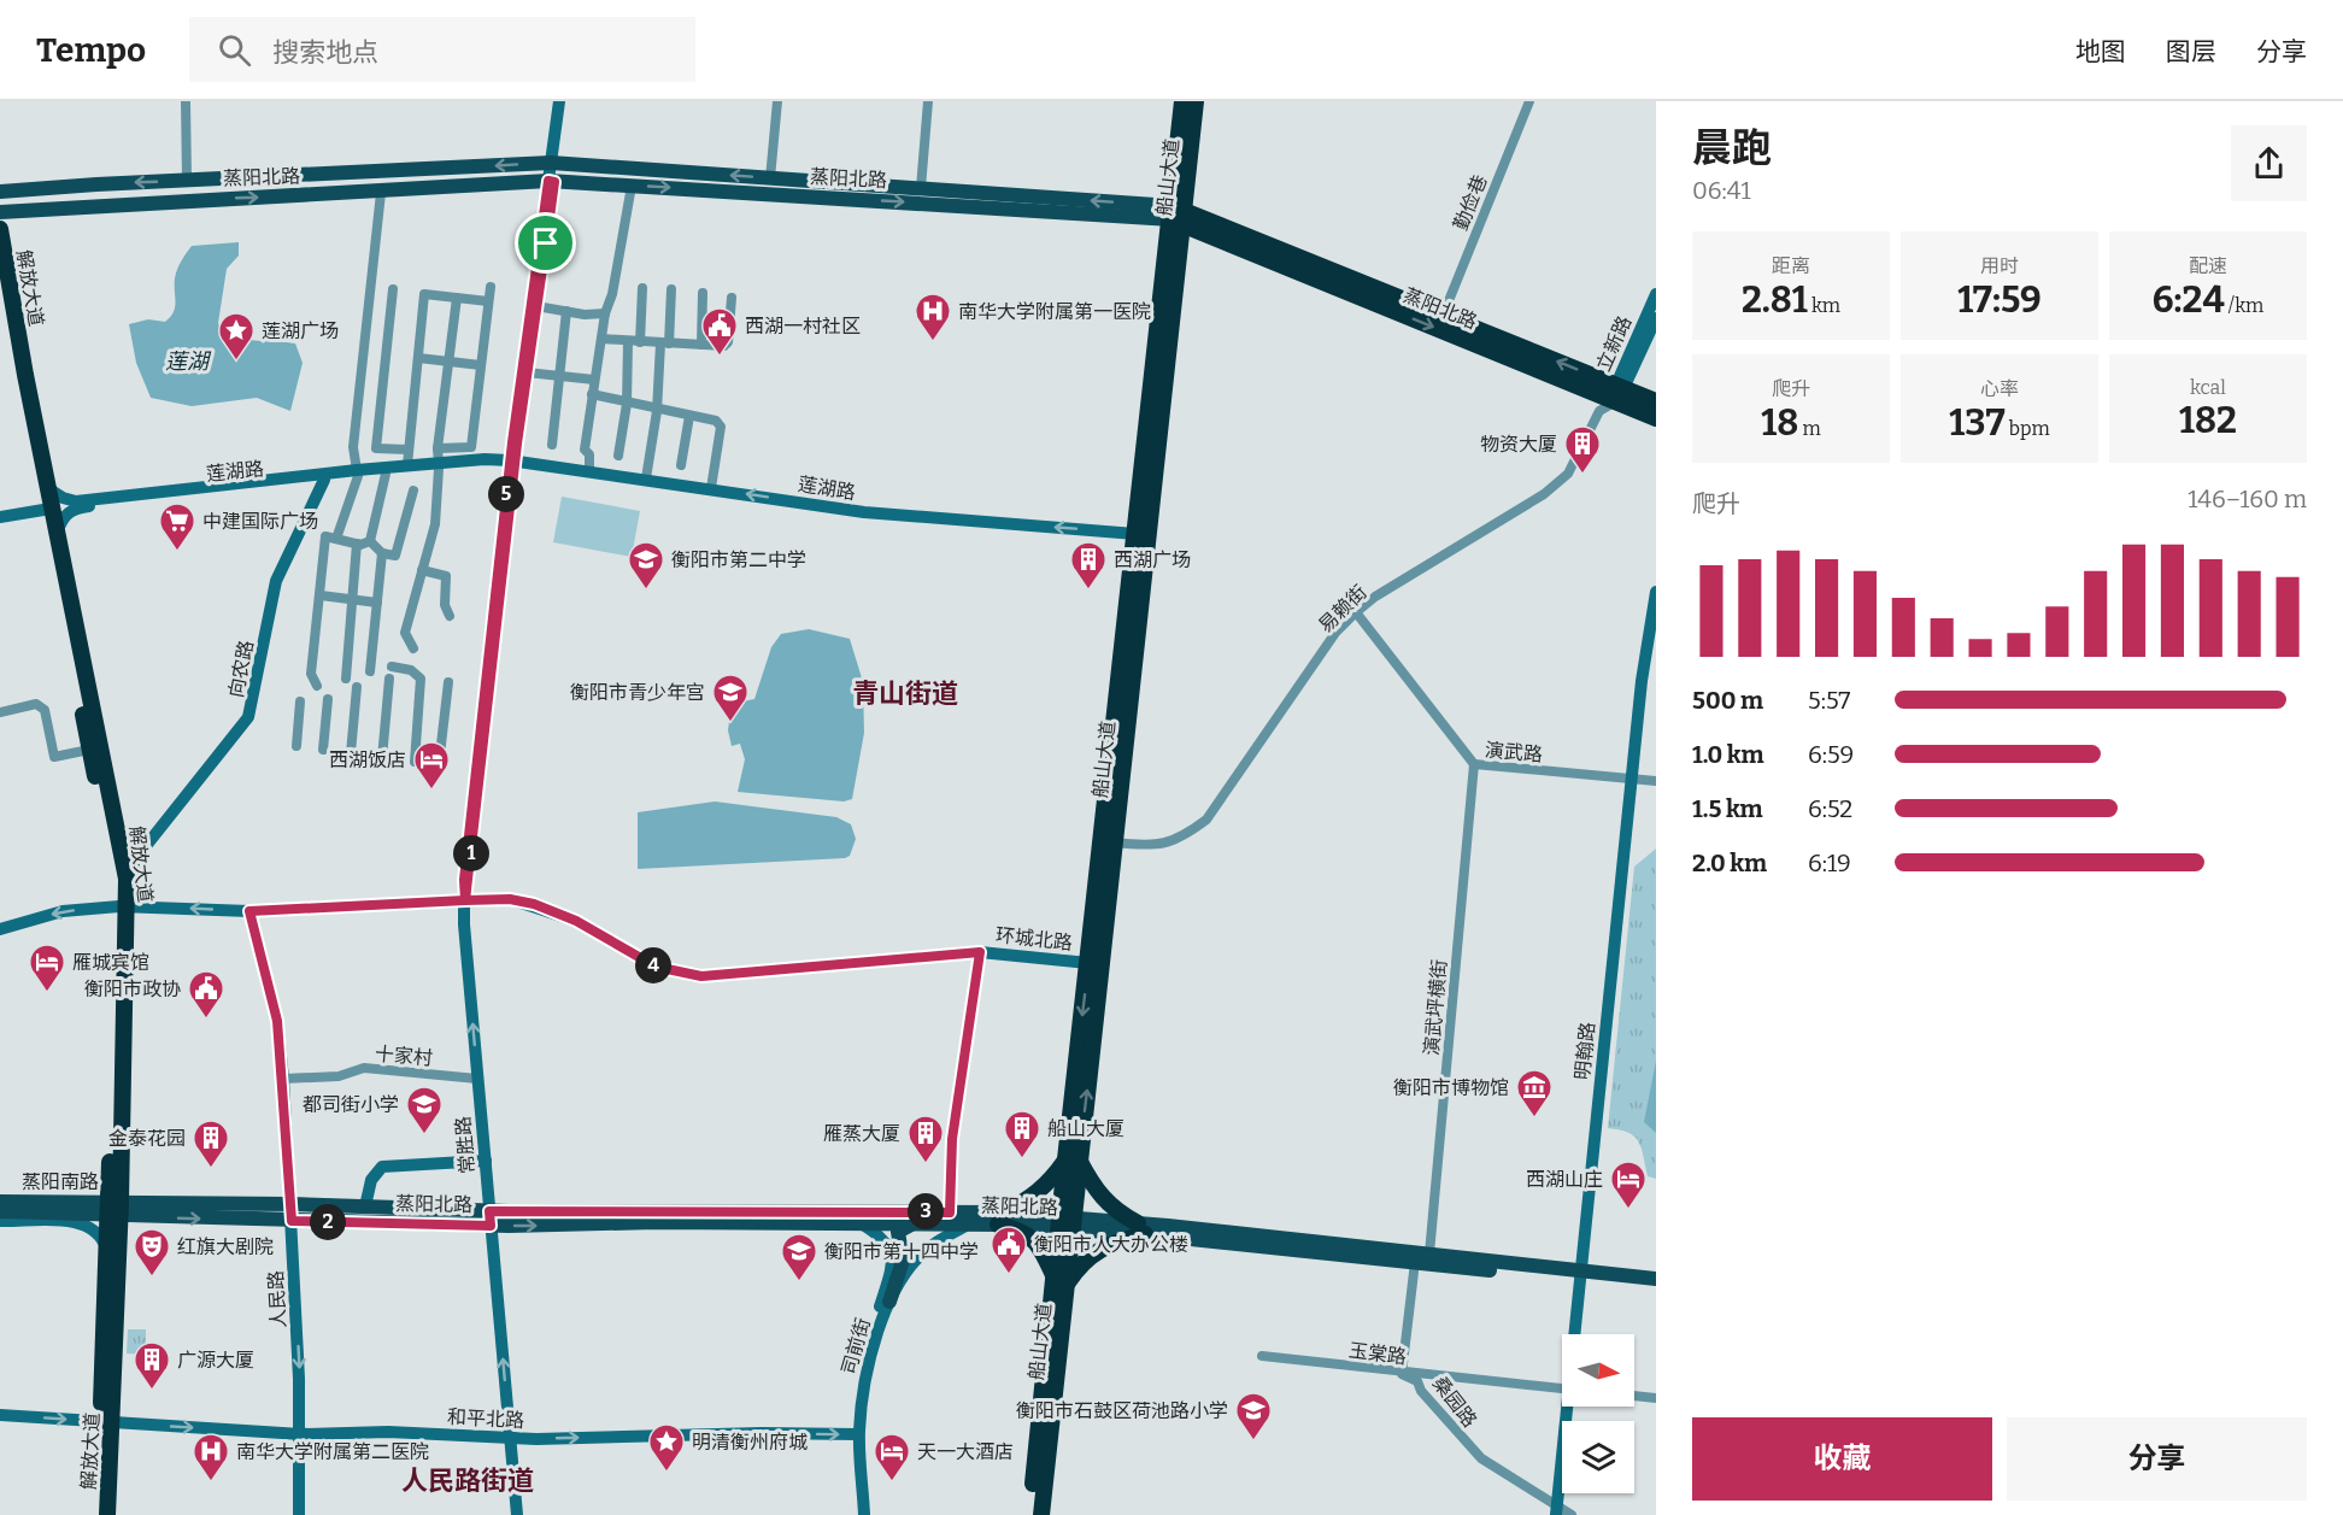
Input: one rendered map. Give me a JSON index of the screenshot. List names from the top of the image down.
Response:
{
  "streets": {
    "highway": ["蒸阳北路", "船山大道", "解放大道"],
    "main road": ["蒸阳南路"],
    "street": [
      "勤俭巷",
      "立新路",
      "莲湖路",
      "易赖街",
      "向农路",
      "演武路",
      "环城北路",
      "演武坪横街",
      "明翰路",
      "十家村",
      "常胜路",
      "人民路",
      "司前街",
      "玉棠路",
      "桑园路",
      "和平北路"
    ]
  },
  "crossings": [
    ["蒸阳北路", "船山大道"],
    ["蒸阳北路", "勤俭巷"],
    ["蒸阳北路", "解放大道"],
    ["蒸阳北路", "立新路"],
    ["蒸阳北路", "易赖街"],
    ["蒸阳北路", "演武坪横街"],
    ["蒸阳北路", "明翰路"],
    ["蒸阳北路", "常胜路"],
    ["蒸阳北路", "蒸阳南路"],
    ["蒸阳北路", "人民路"],
    ["蒸阳北路", "司前街"],
    ["蒸阳北路", "桑园路"],
    ["船山大道", "莲湖路"],
    ["船山大道", "易赖街"],
    ["船山大道", "环城北路"],
    ["解放大道", "莲湖路"],
    ["解放大道", "向农路"],
    ["解放大道", "环城北路"],
    ["解放大道", "蒸阳南路"],
    ["解放大道", "和平北路"],
    ["立新路", "易赖街"],
    ["莲湖路", "向农路"],
    ["莲湖路", "常胜路"],
    ["易赖街", "演武路"],
    ["演武路", "演武坪横街"],
    ["演武路", "明翰路"],
    ["环城北路", "常胜路"],
    ["环城北路", "人民路"],
    ["明翰路", "桑园路"],
    ["十家村", "常胜路"],
    ["十家村", "人民路"],
    ["常胜路", "和平北路"],
    ["人民路", "和平北路"],
    ["司前街", "和平北路"],
    ["玉棠路", "桑园路"]
  ],
  "one_way": ["人民路", "和平北路"],
  "districts": ["青山街道", "人民路街道"],
  "water": ["莲湖"],
  "places": {
    "hospital": ["南华大学附属第一医院", "南华大学附属第二医院"],
    "public building": ["西湖一村社区", "衡阳市政协", "衡阳市人大办公楼"],
    "place": ["莲湖广场", "明清衡州府城"],
    "building": [
      "物资大厦",
      "西湖广场",
      "船山大厦",
      "雁蒸大厦",
      "金泰花园",
      "广源大厦"
    ],
    "supermarket": ["中建国际广场"],
    "school or university": [
      "衡阳市第二中学",
      "衡阳市青少年宫",
      "都司街小学",
      "衡阳市第十四中学",
      "衡阳市石鼓区荷池路小学"
    ],
    "hotel": [
      "西湖饭店",
      "雁城宾馆",
      "西湖山庄",
      "天一大酒店"
    ],
    "museum": ["衡阳市博物馆"],
    "theatre": ["红旗大剧院"]
  },
  "north": "right",
  "page": {
    "header": "Tempo",
    "search": "搜索地点",
    "nav": ["地图", "图层", "分享"],
    "heading": ["晨跑", "06:41"],
    "stats": [
      ["距离", "2.81 km"],
      ["用时", "17:59"],
      ["配速", "6:24 /km"],
      ["爬升", "18 m"],
      ["心率", "137 bpm"],
      ["kcal", "182"]
    ],
    "chart": ["爬升", "146–160 m"],
    "pins": [
      "5",
      "1",
      "4",
      "3",
      "2"
    ],
    "list": [
      {
        "name": "500 m",
        "note": "5:57"
      },
      {
        "name": "1.0 km",
        "note": "6:59"
      },
      {
        "name": "1.5 km",
        "note": "6:52"
      },
      {
        "name": "2.0 km",
        "note": "6:19"
      }
    ],
    "buttons": ["收藏", "分享"]
  }
}
